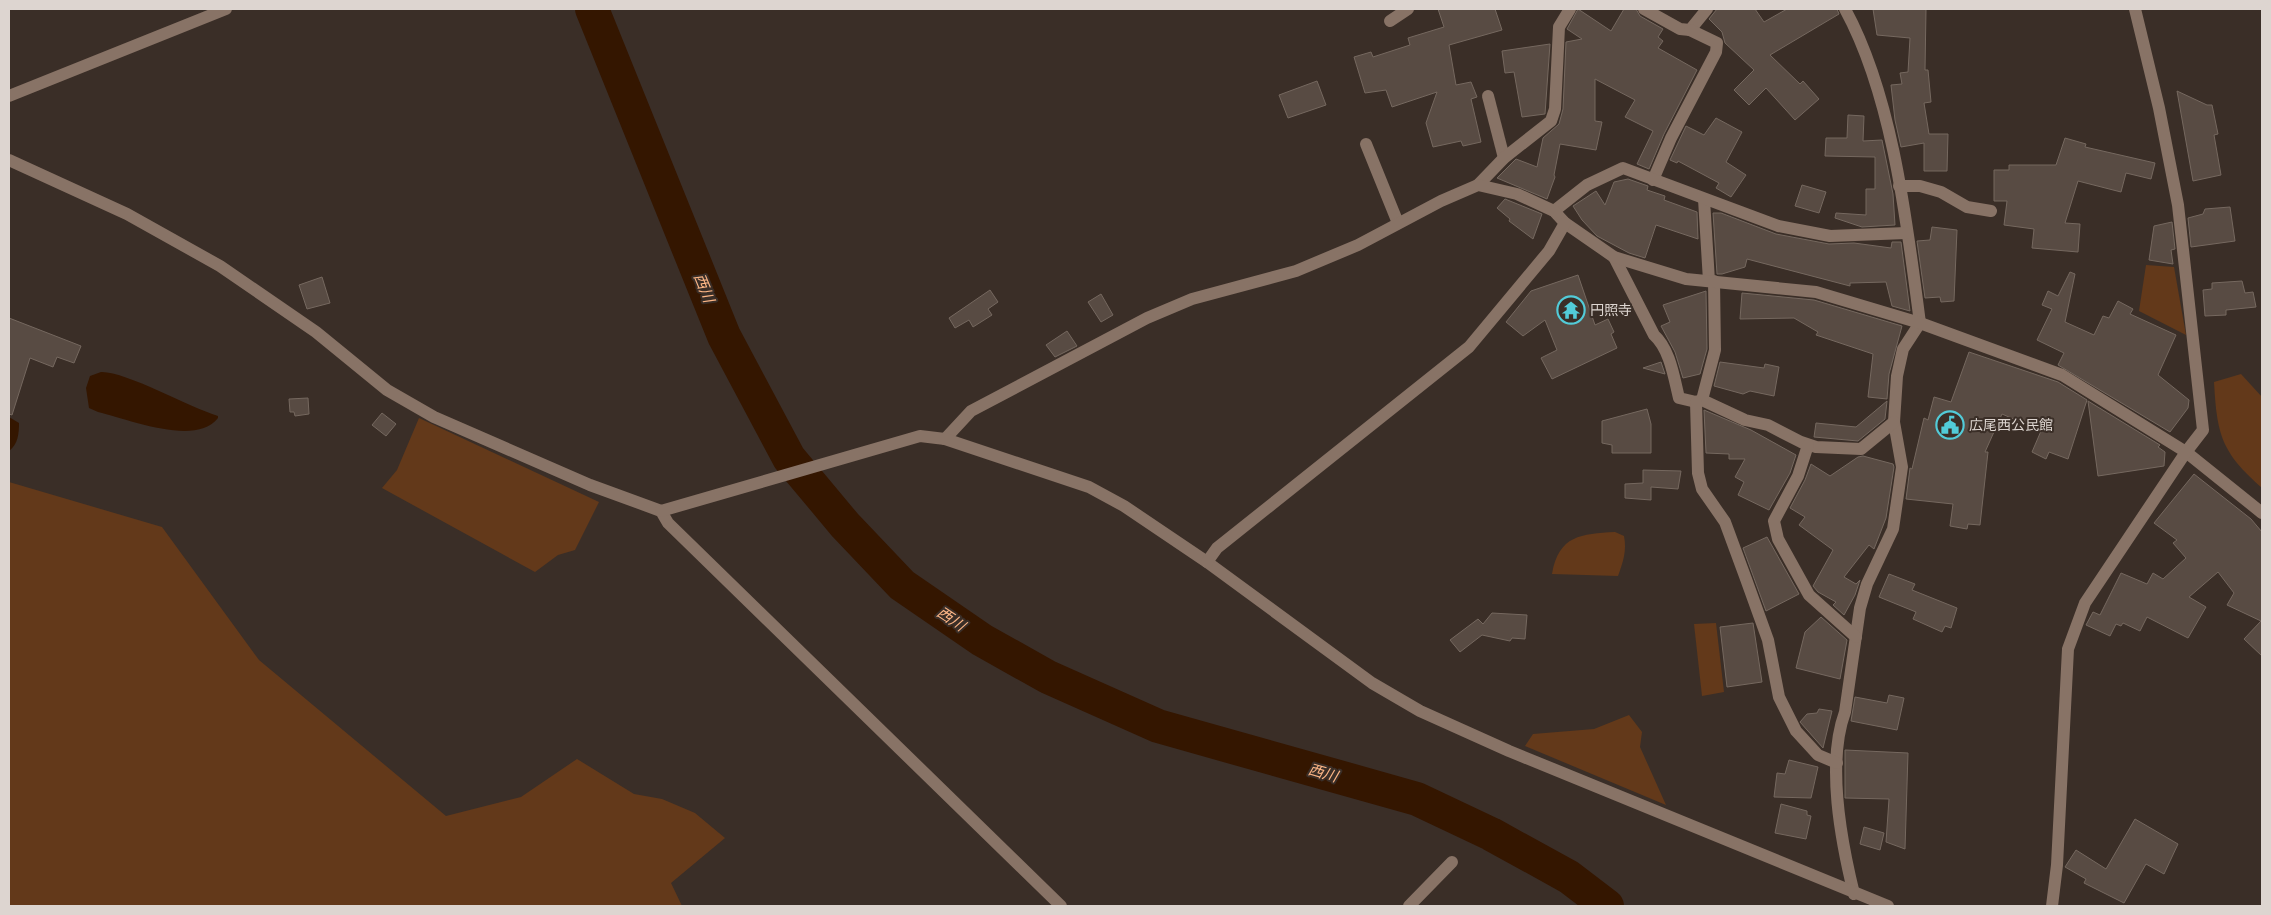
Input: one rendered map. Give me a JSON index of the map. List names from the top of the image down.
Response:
{
  "water": ["西川"],
  "places": {
    "temple": ["円照寺"],
    "public building": ["広尾西公民館"]
  }
}
